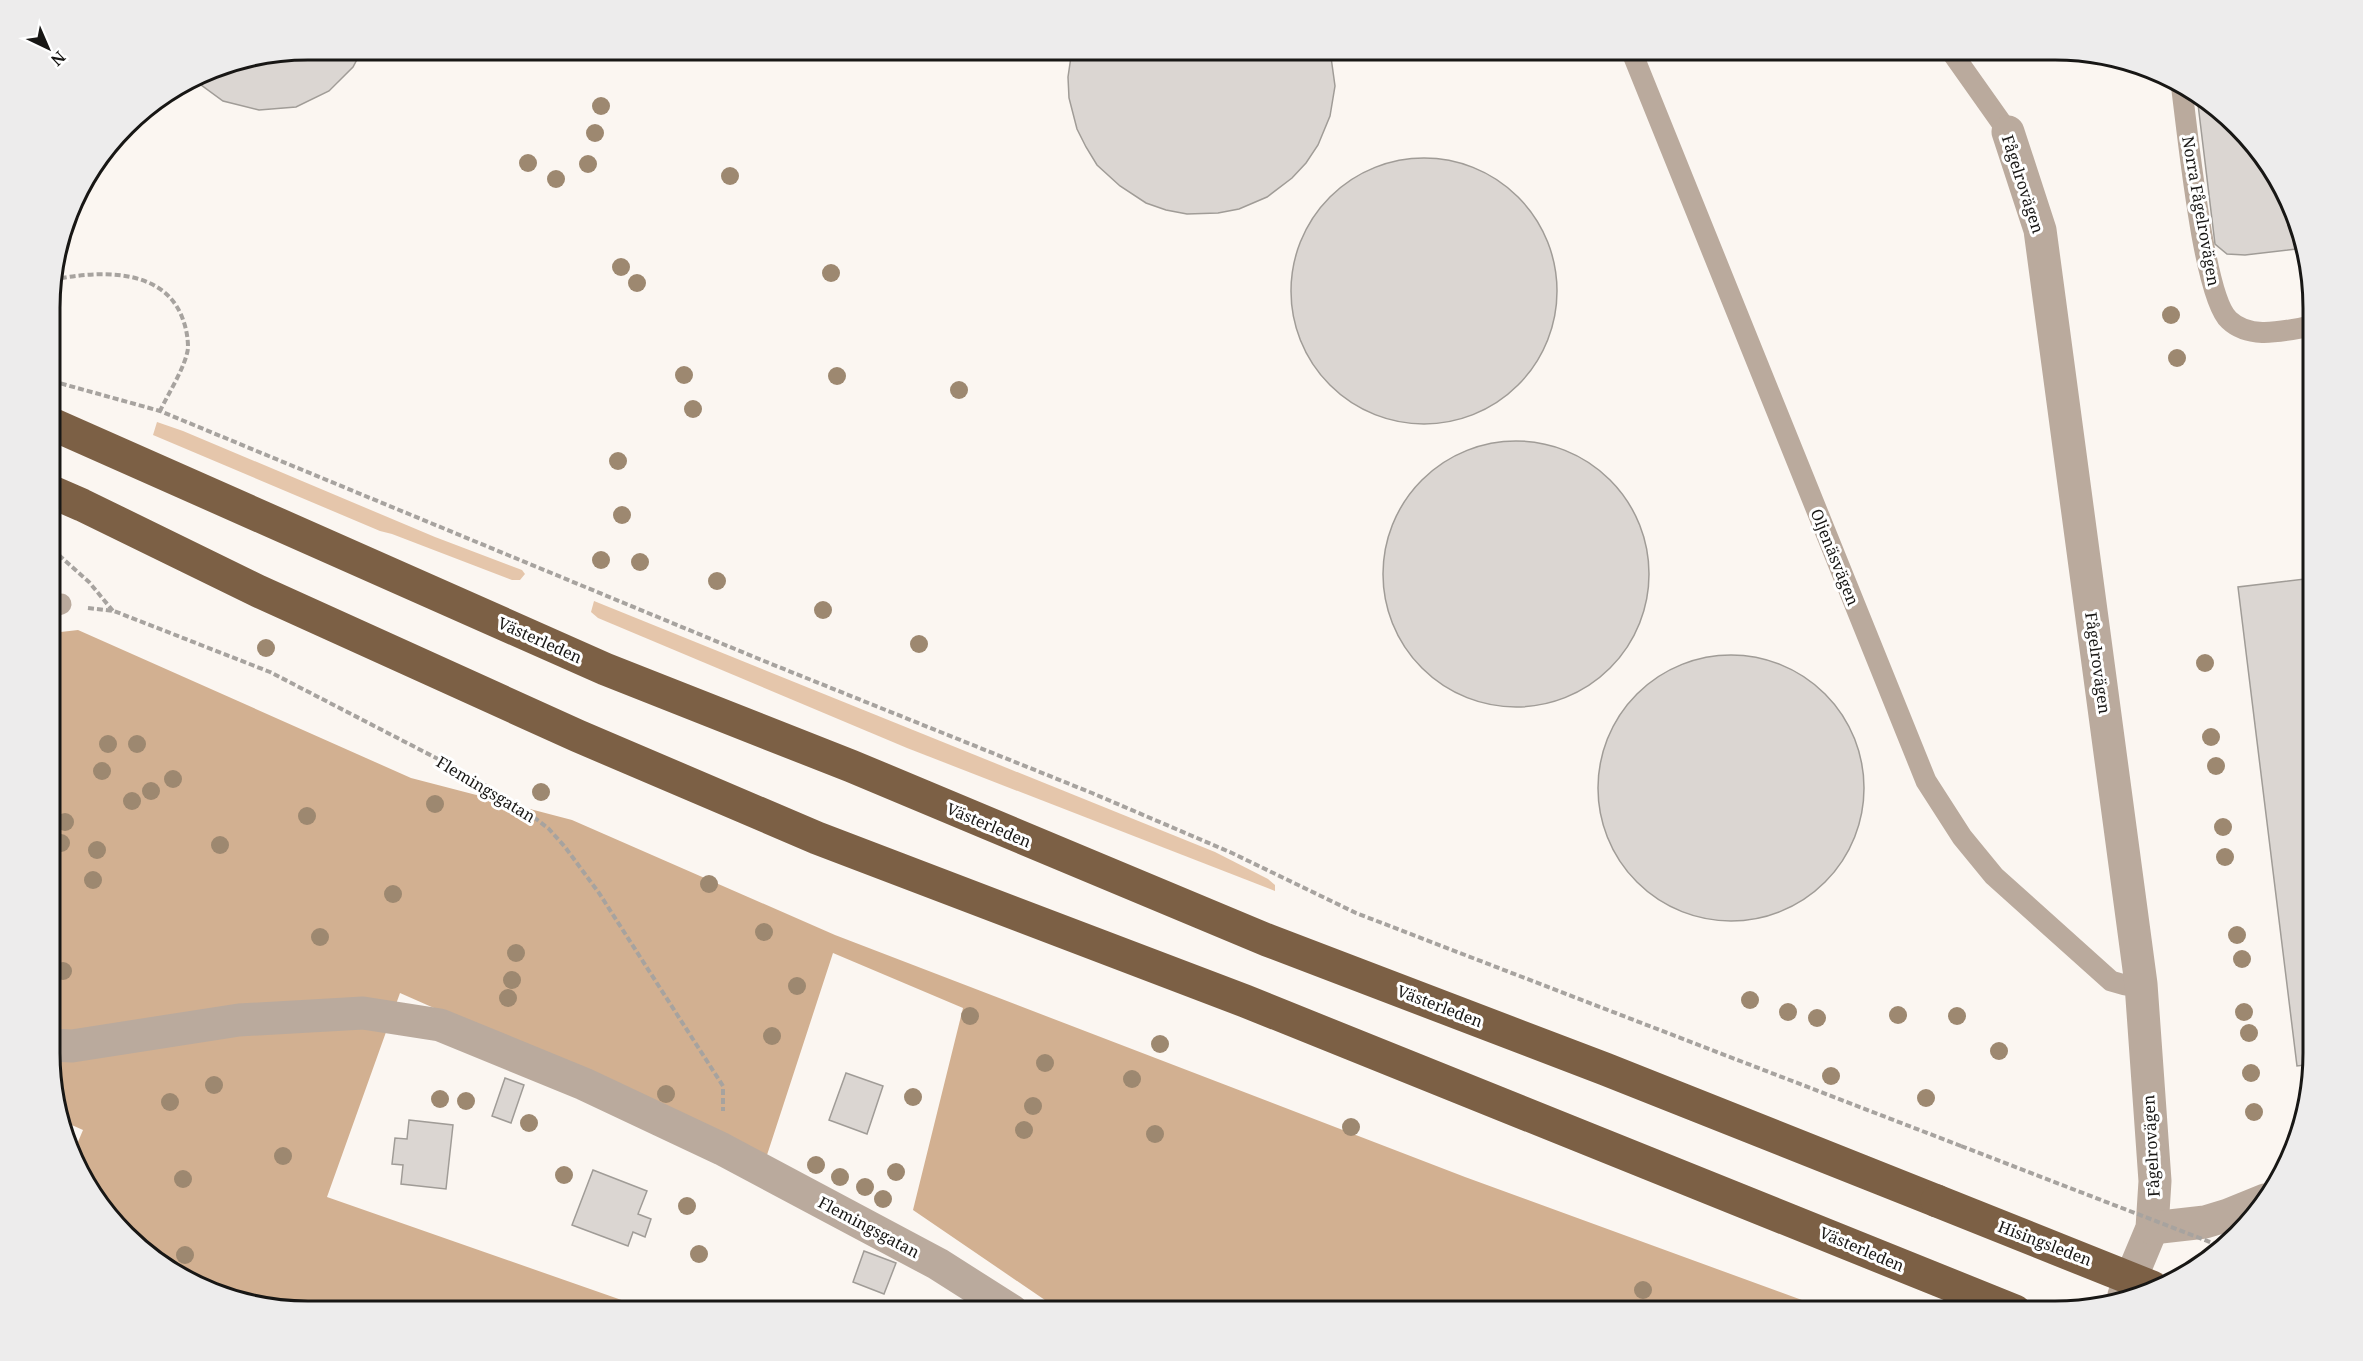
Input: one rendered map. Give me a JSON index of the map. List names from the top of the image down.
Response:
{
  "streets": {
    "highway": ["Västerleden", "Hisingsleden"],
    "street": ["Fågelrovägen", "Flemingsgatan"],
    "lane": ["Norra Fågelrovägen", "Oljenäsvägen"]
  },
  "crossings": [
    ["Fågelrovägen", "Oljenäsvägen"],
    ["Västerleden", "Hisingsleden"]
  ],
  "north": "bottom right"
}
